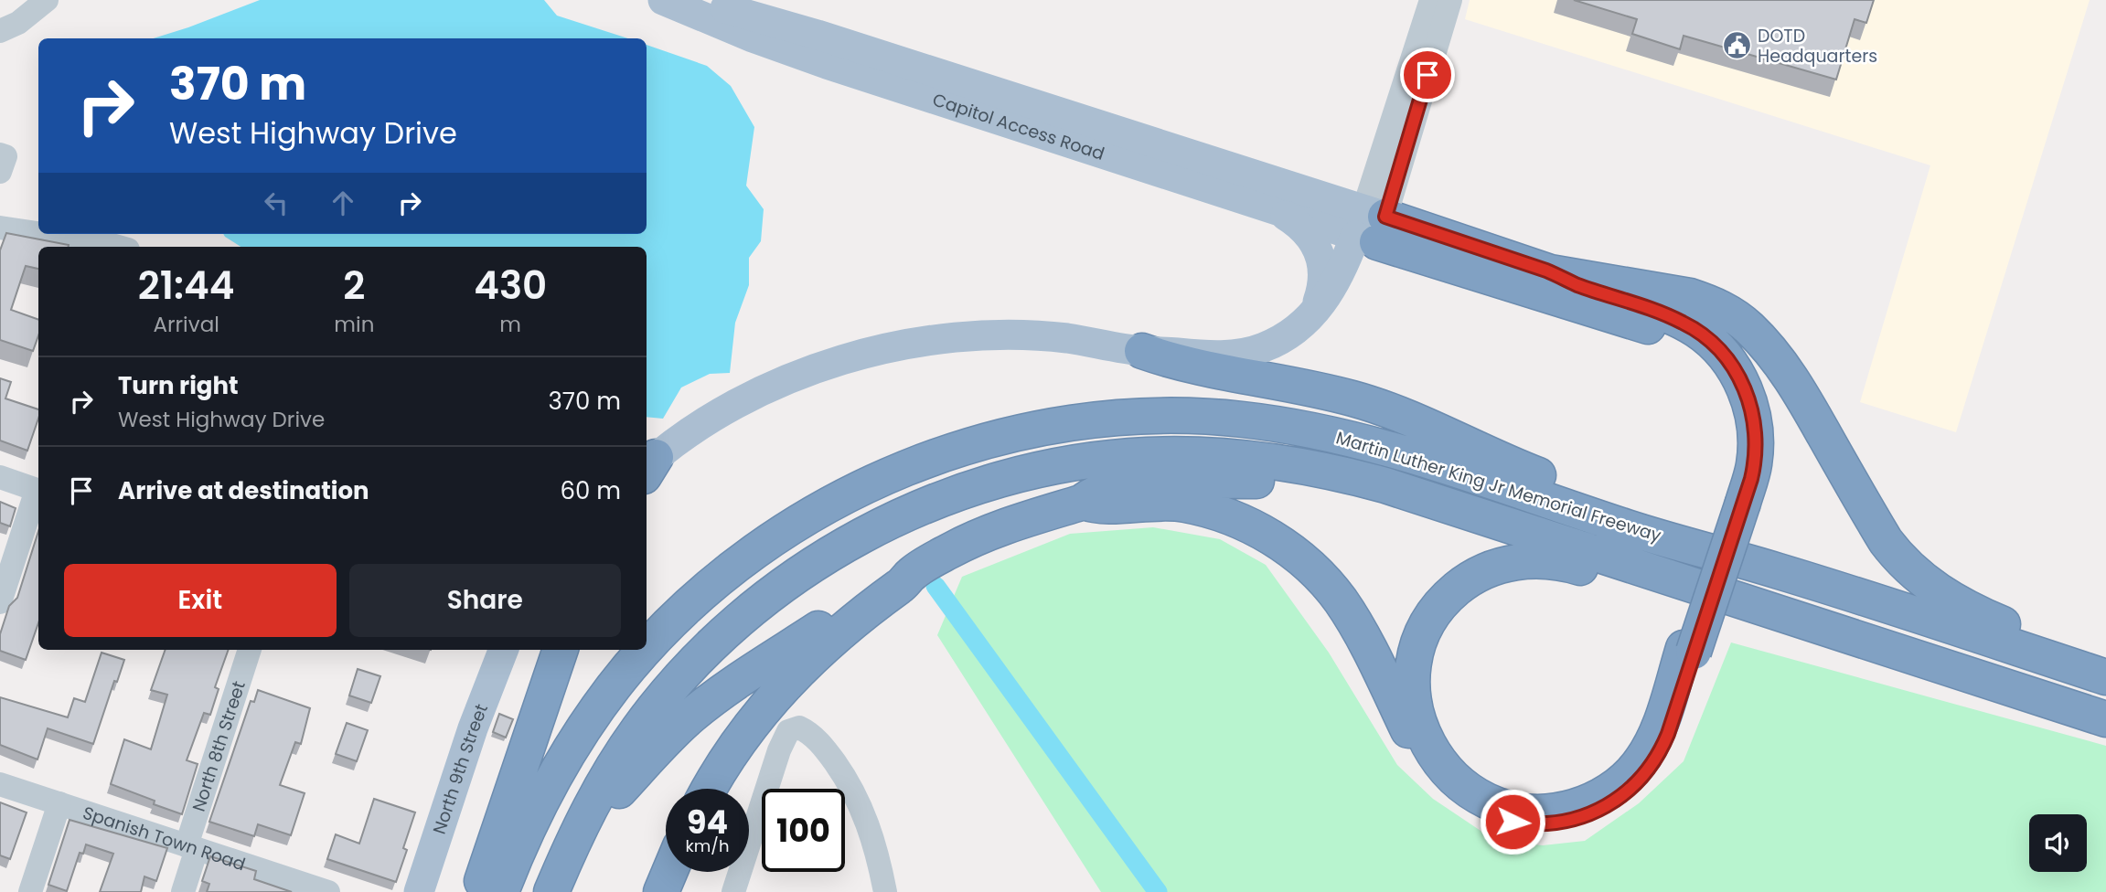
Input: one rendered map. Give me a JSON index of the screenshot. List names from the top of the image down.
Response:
{
  "streets": {
    "highway": ["Martin Luther King Jr Memorial Freeway"],
    "main road": ["Capitol Access Road", "North 9th Street"],
    "street": ["North 8th Street", "Spanish Town Road"]
  },
  "crossings": [
    ["North 8th Street", "Spanish Town Road"]
  ],
  "places": {
    "public building": ["DOTD Headquarters"]
  },
  "page": {
    "turn": ["370 m", "West Highway Drive"],
    "eta": [
      "21:44",
      "Arrival",
      "2",
      "min",
      "430",
      "m"
    ],
    "list": [
      {
        "name": "Turn right",
        "note": "West Highway Drive",
        "value": "370 m"
      },
      {
        "name": "Arrive at destination",
        "value": "60 m"
      }
    ],
    "buttons": ["Exit", "Share"],
    "speed": "94 km/h",
    "limit": "100"
  }
}
